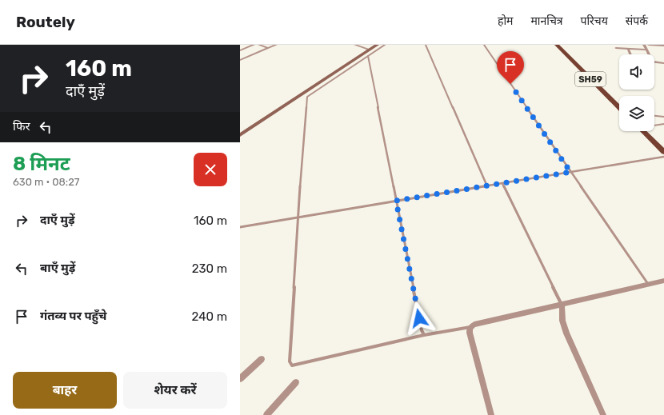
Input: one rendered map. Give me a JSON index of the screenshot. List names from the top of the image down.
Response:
{
  "streets": {
    "main road": ["SH59"]
  },
  "page": {
    "header": "Routely",
    "nav": [
      "होम",
      "मानचित्र",
      "परिचय",
      "संपर्क"
    ],
    "turn": ["160 m", "दाएँ मुड़ें"],
    "then": "फिर",
    "heading": ["8 मिनट", "630 m · 08:27"],
    "list": [
      {
        "name": "दाएँ मुड़ें",
        "value": "160 m"
      },
      {
        "name": "बाएँ मुड़ें",
        "value": "230 m"
      },
      {
        "name": "गंतव्य पर पहुँचे",
        "value": "240 m"
      }
    ],
    "buttons": ["बाहर", "शेयर करें"]
  }
}
